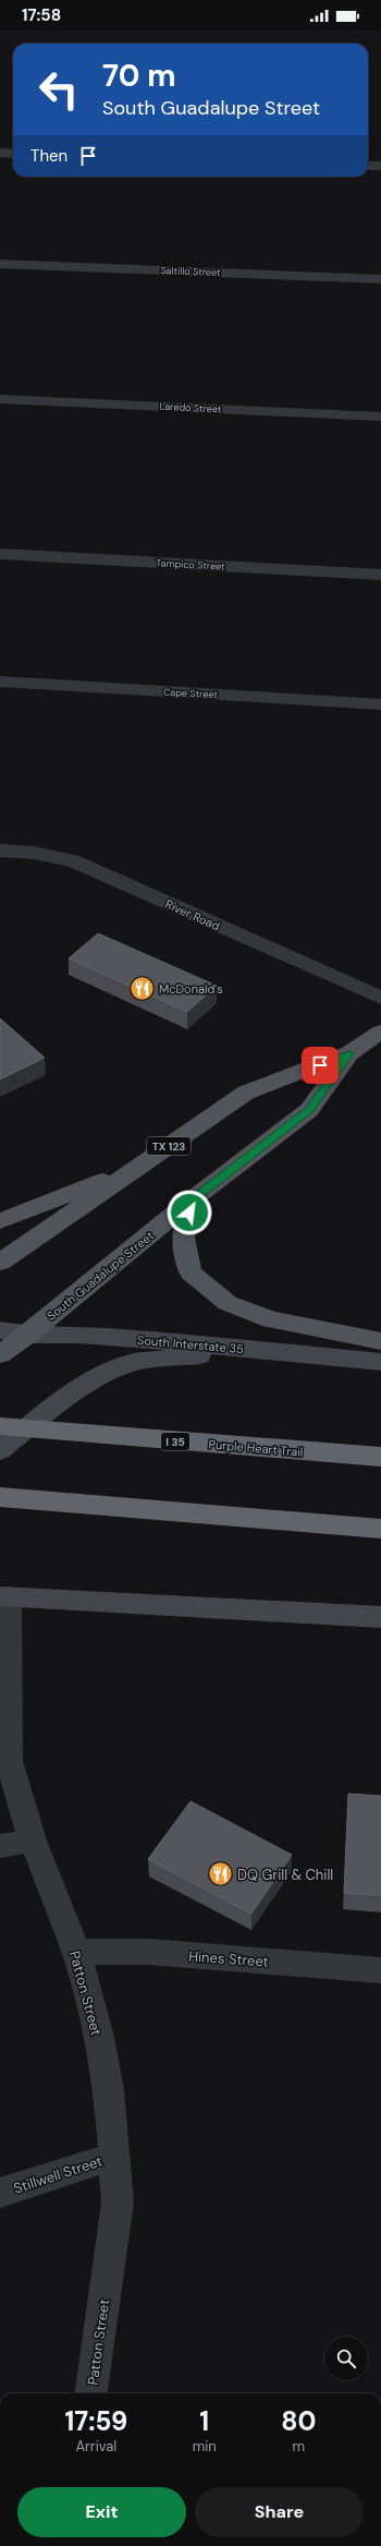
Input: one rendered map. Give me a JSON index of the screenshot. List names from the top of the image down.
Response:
{
  "streets": {
    "highway": ["I 35", "Purple Heart Trail"],
    "main road": ["TX 123", "South Guadalupe Street", "South Interstate 35"],
    "street": [
      "Saltillo Street",
      "Laredo Street",
      "Tampico Street",
      "Cape Street",
      "River Road",
      "Hines Street",
      "Patton Street",
      "Stillwell Street"
    ]
  },
  "crossings": [
    ["South Guadalupe Street", "South Interstate 35"],
    ["Hines Street", "Patton Street"],
    ["Patton Street", "Stillwell Street"]
  ],
  "places": {
    "restaurant": ["McDonald's", "DQ Grill & Chill"]
  },
  "page": {
    "status": "17:58",
    "turn": ["70 m", "South Guadalupe Street"],
    "then": "Then",
    "eta": [
      "17:59",
      "Arrival",
      "1",
      "min",
      "80",
      "m"
    ],
    "buttons": ["Exit", "Share"]
  }
}
